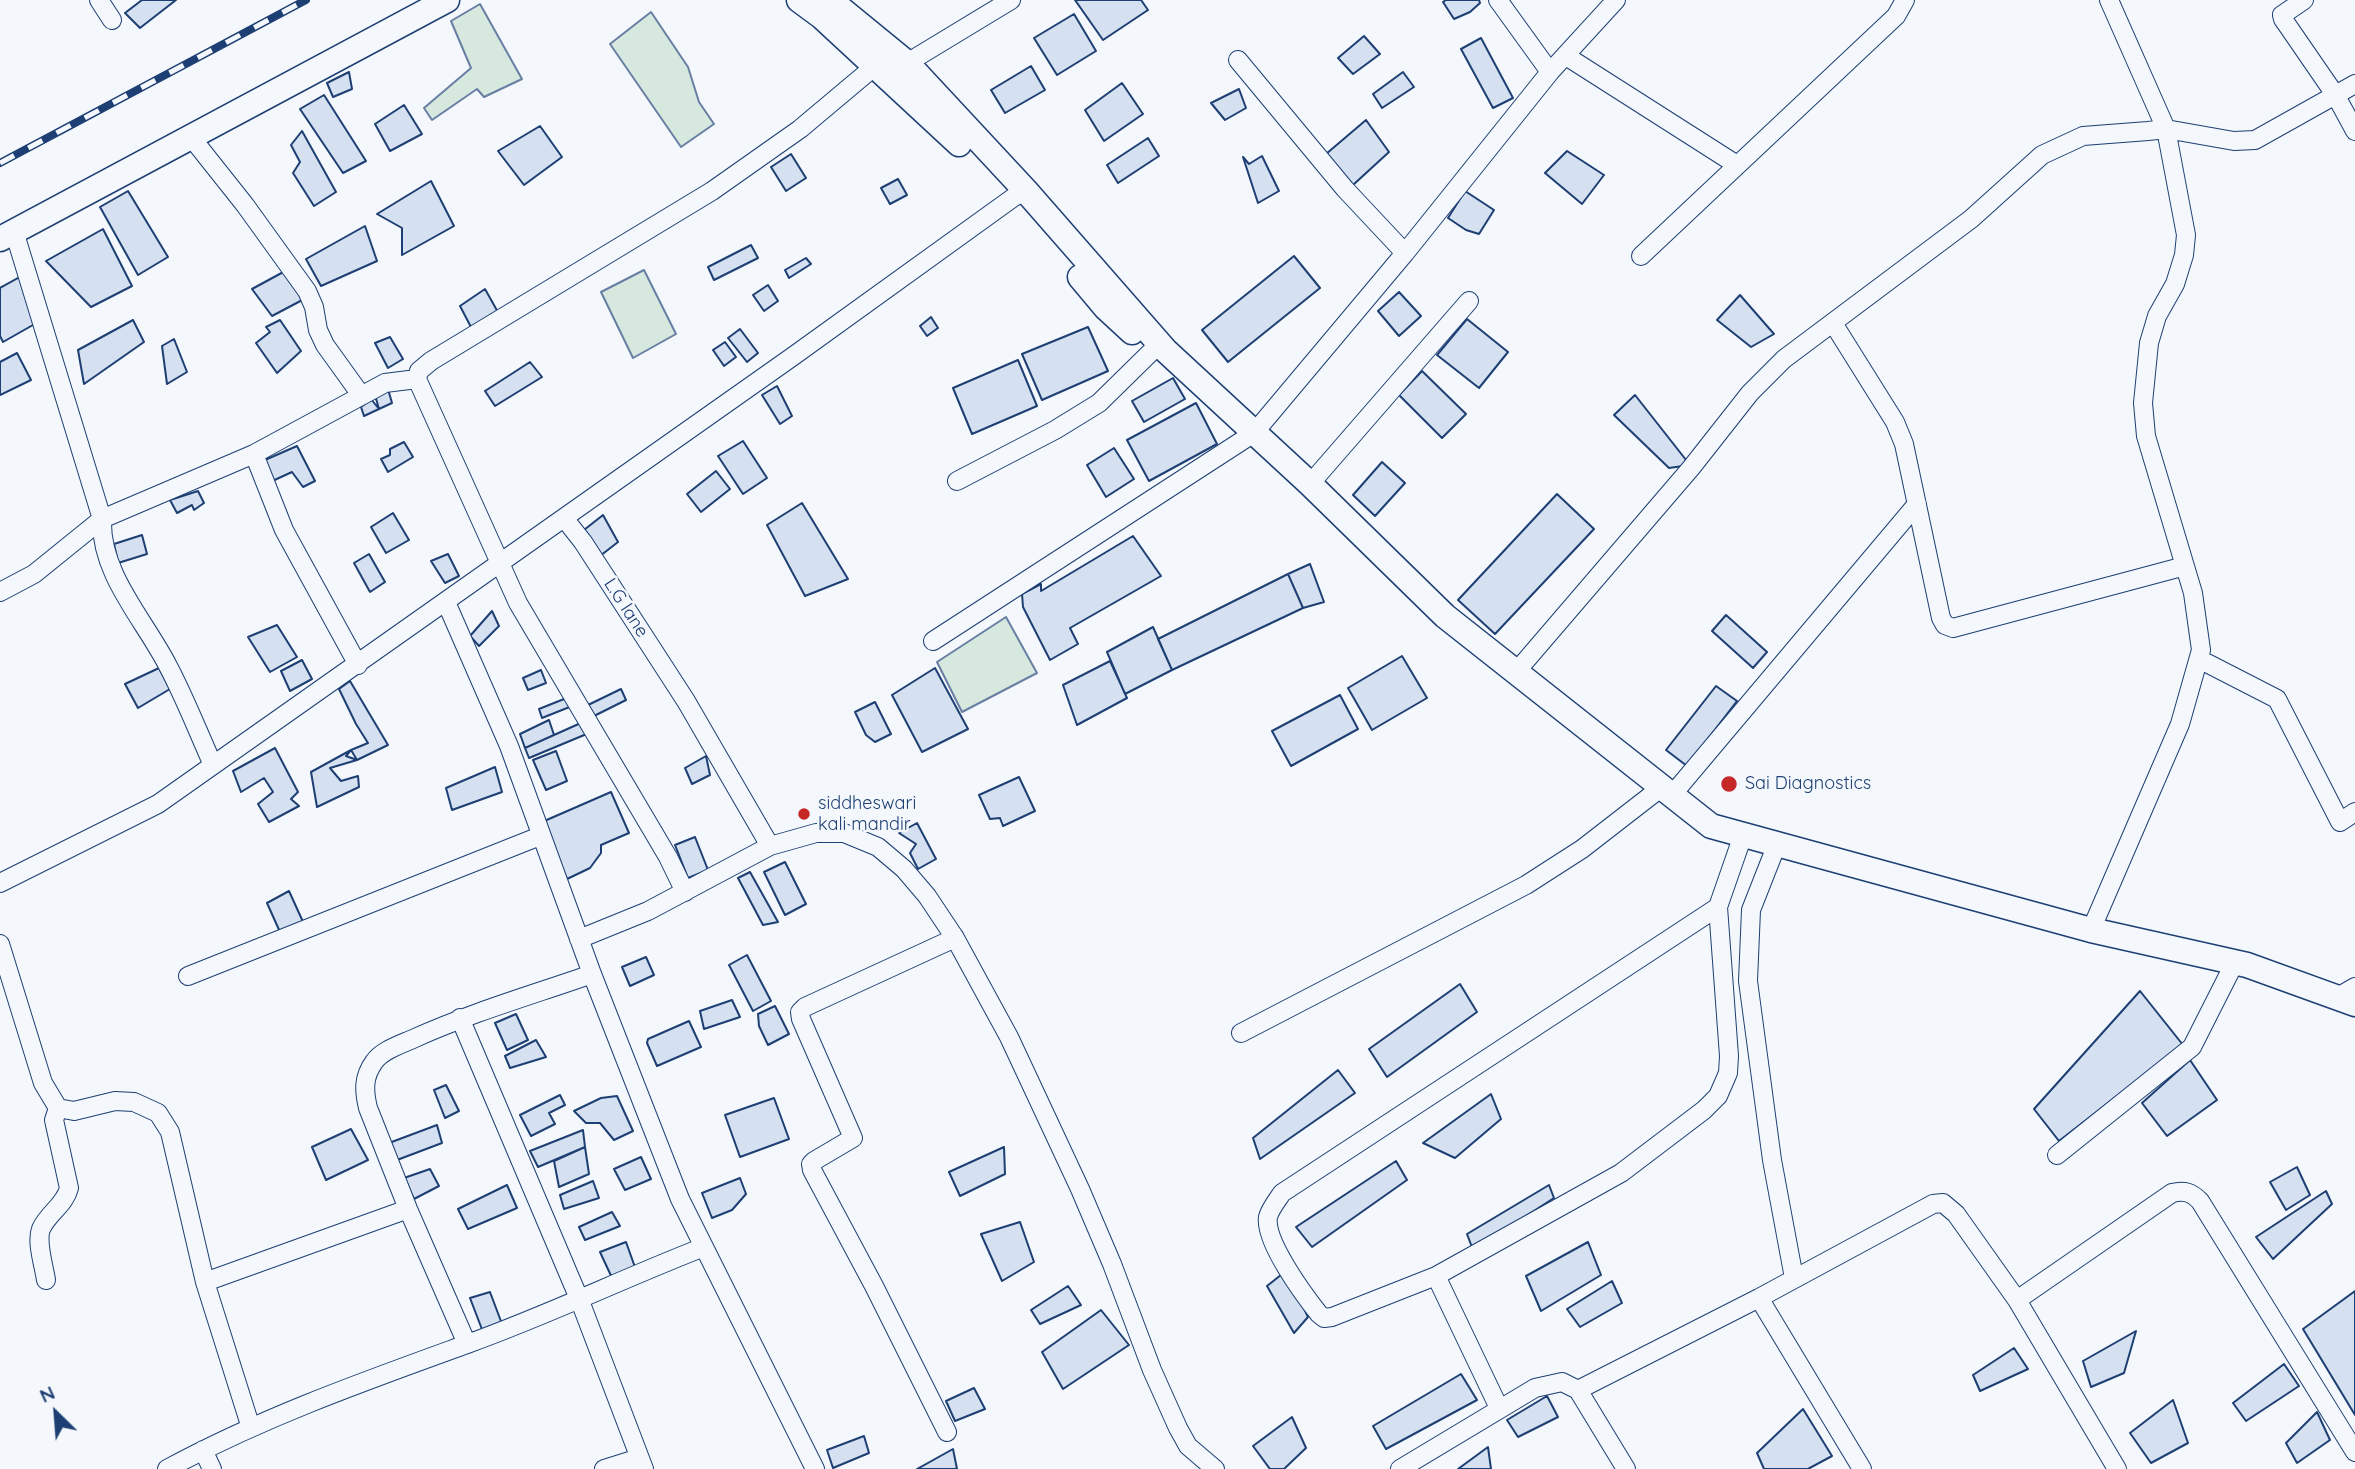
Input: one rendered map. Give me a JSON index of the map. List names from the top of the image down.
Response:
{
  "streets": {
    "street": ["L.G lane"]
  },
  "places": ["Sai Diagnostics", "siddheswari kali mandir"],
  "north": "top left"
}
